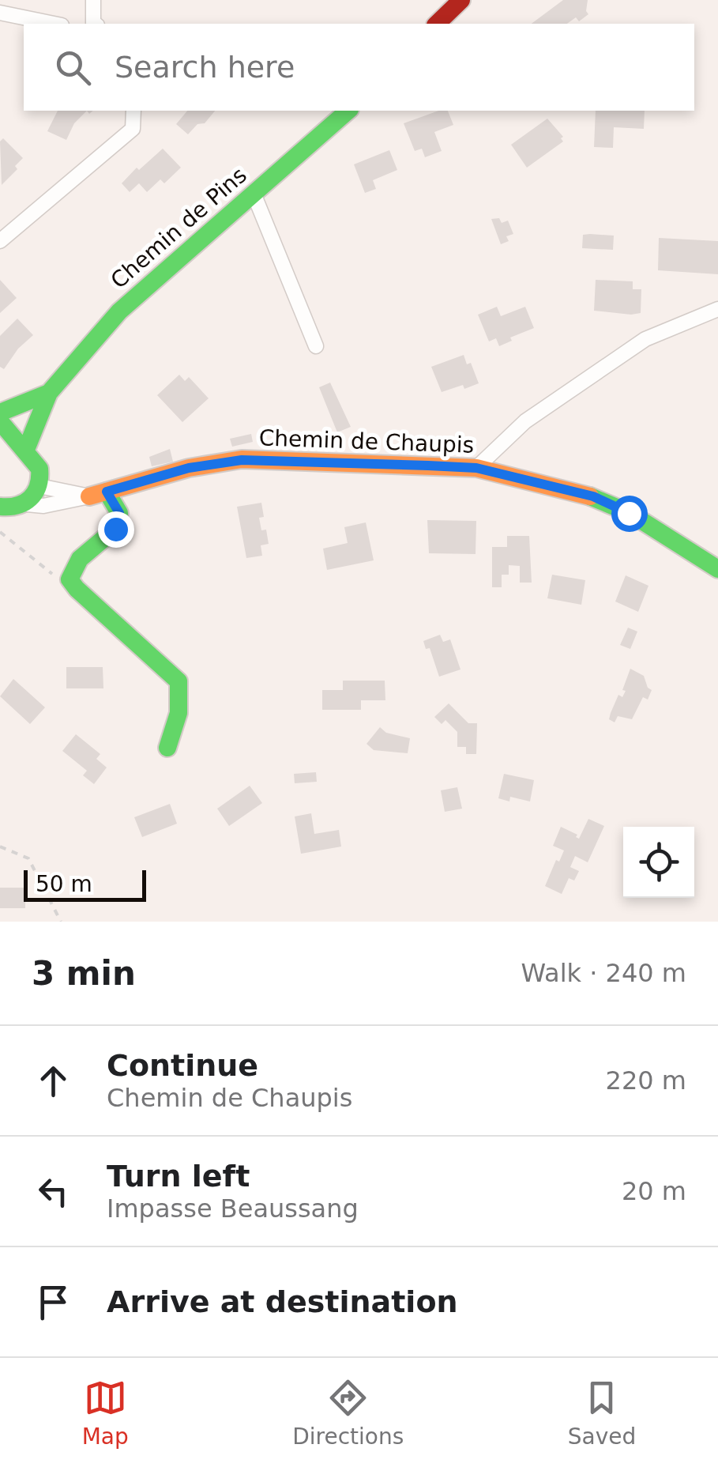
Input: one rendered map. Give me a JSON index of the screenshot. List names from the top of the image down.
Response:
{
  "streets": {
    "street": ["Chemin de Pins", "Chemin de Chaupis"]
  },
  "scale_bar": "50 m",
  "page": {
    "search": "Search here",
    "scale": "50 m",
    "heading": ["3 min", "Walk · 240 m"],
    "list": [
      ["Continue", "Chemin de Chaupis", "220 m"],
      ["Turn left", "Impasse Beaussang", "20 m"],
      "Arrive at destination"
    ],
    "nav": ["Map", "Directions", "Saved"]
  }
}
